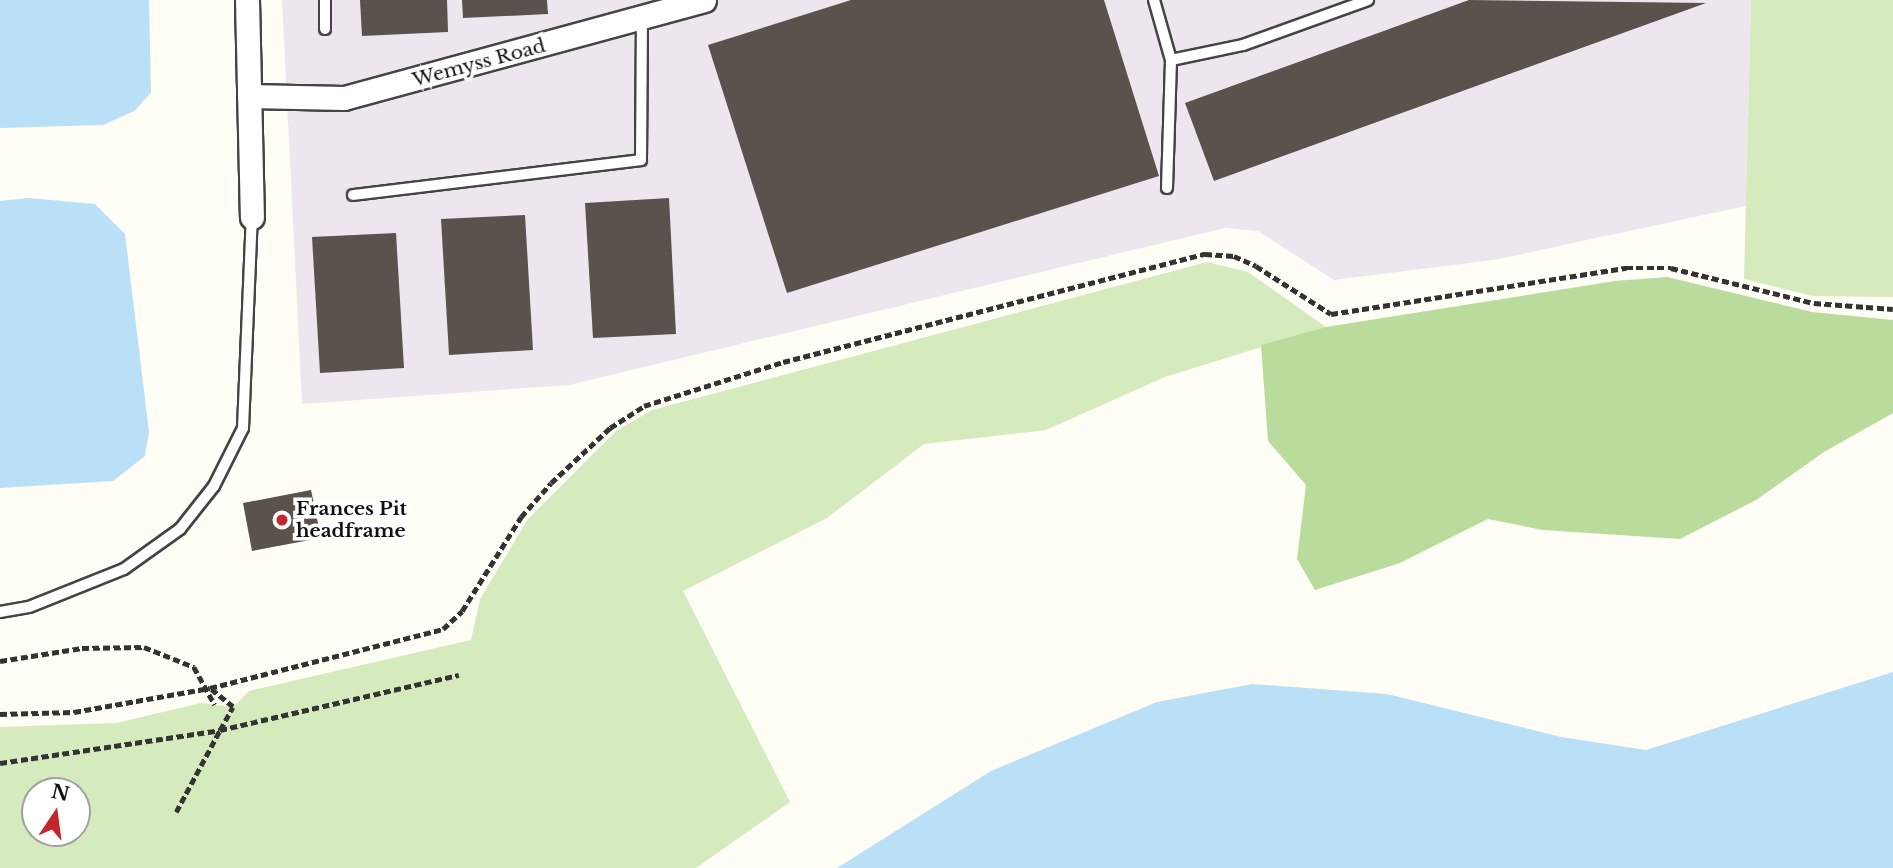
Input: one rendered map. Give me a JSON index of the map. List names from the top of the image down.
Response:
{
  "streets": {
    "street": ["Wemyss Road"]
  },
  "places": ["Frances Pit headframe"],
  "north": "top"
}
